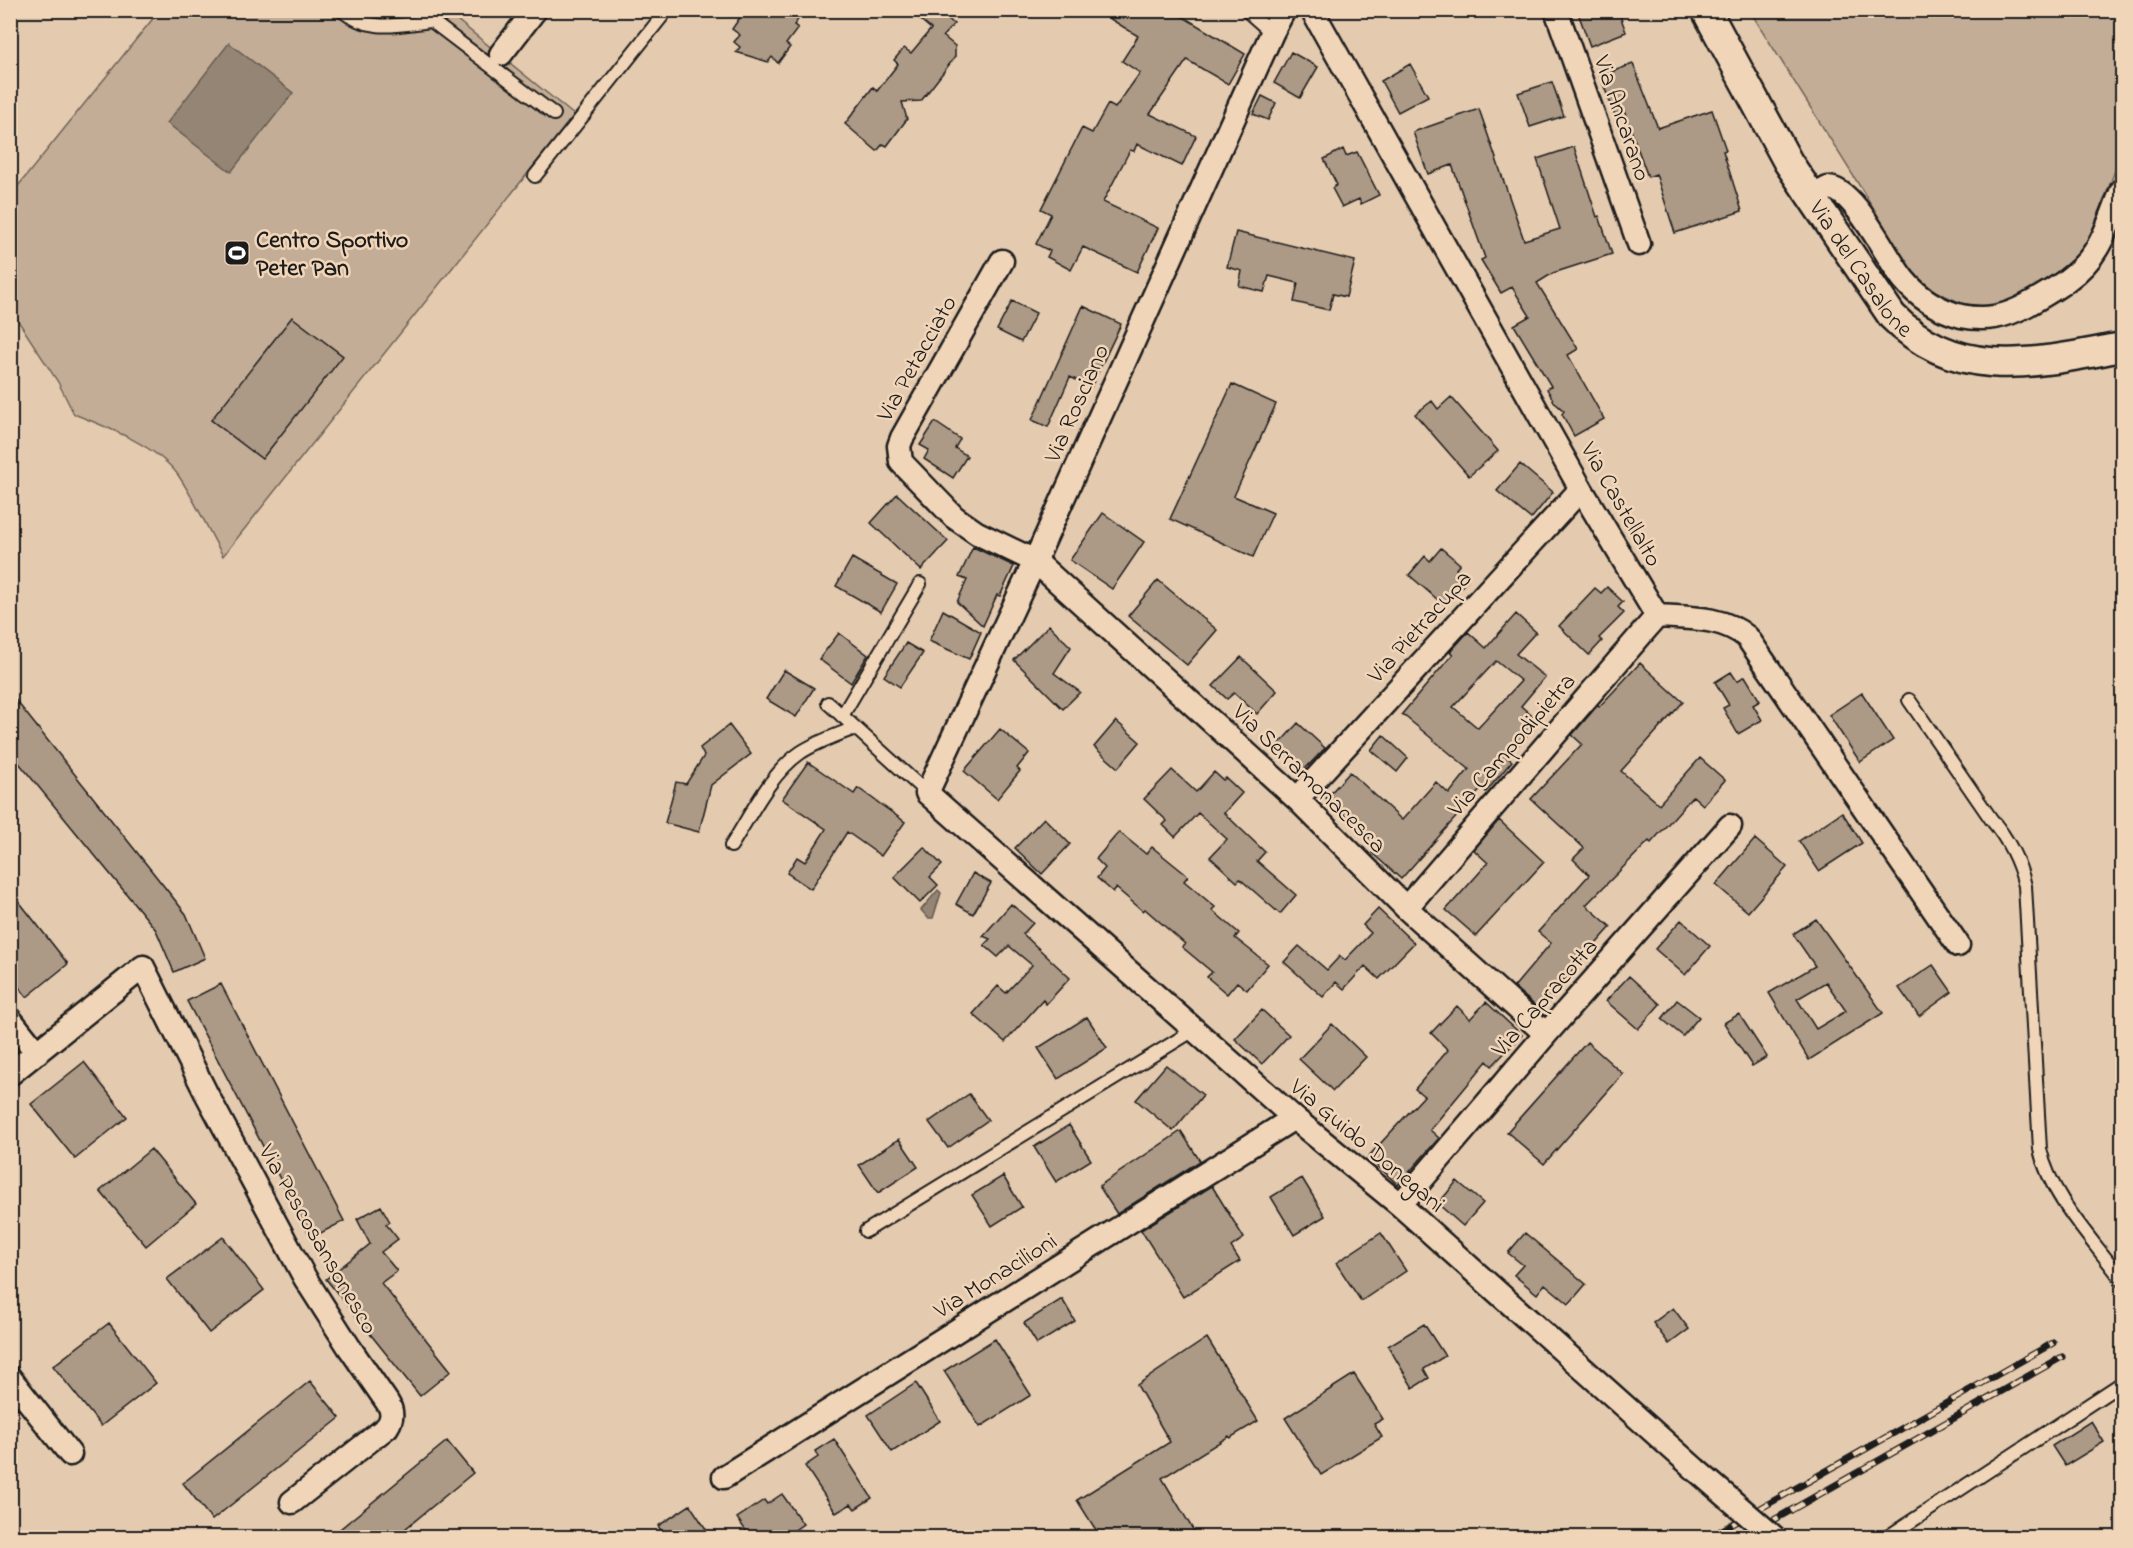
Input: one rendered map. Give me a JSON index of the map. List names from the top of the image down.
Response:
{
  "streets": {
    "street": [
      "Via Ancarano",
      "Via del Casalone",
      "Via Petacciato",
      "Via Rosciano",
      "Via Castellalto",
      "Via Pietracupa",
      "Via Campodipietra",
      "Via Serramonacesca",
      "Via Capracotta",
      "Via Guido Donegani",
      "Via Pescosansonesco",
      "Via Monacilioni"
    ]
  },
  "crossings": [
    ["Via Petacciato", "Via Rosciano"],
    ["Via Petacciato", "Via Serramonacesca"],
    ["Via Rosciano", "Via Serramonacesca"],
    ["Via Rosciano", "Via Guido Donegani"],
    ["Via Castellalto", "Via Pietracupa"],
    ["Via Castellalto", "Via Campodipietra"],
    ["Via Pietracupa", "Via Serramonacesca"],
    ["Via Campodipietra", "Via Serramonacesca"],
    ["Via Serramonacesca", "Via Capracotta"],
    ["Via Capracotta", "Via Guido Donegani"],
    ["Via Guido Donegani", "Via Monacilioni"]
  ],
  "places": {
    "sports": ["Centro Sportivo Peter Pan"]
  }
}
